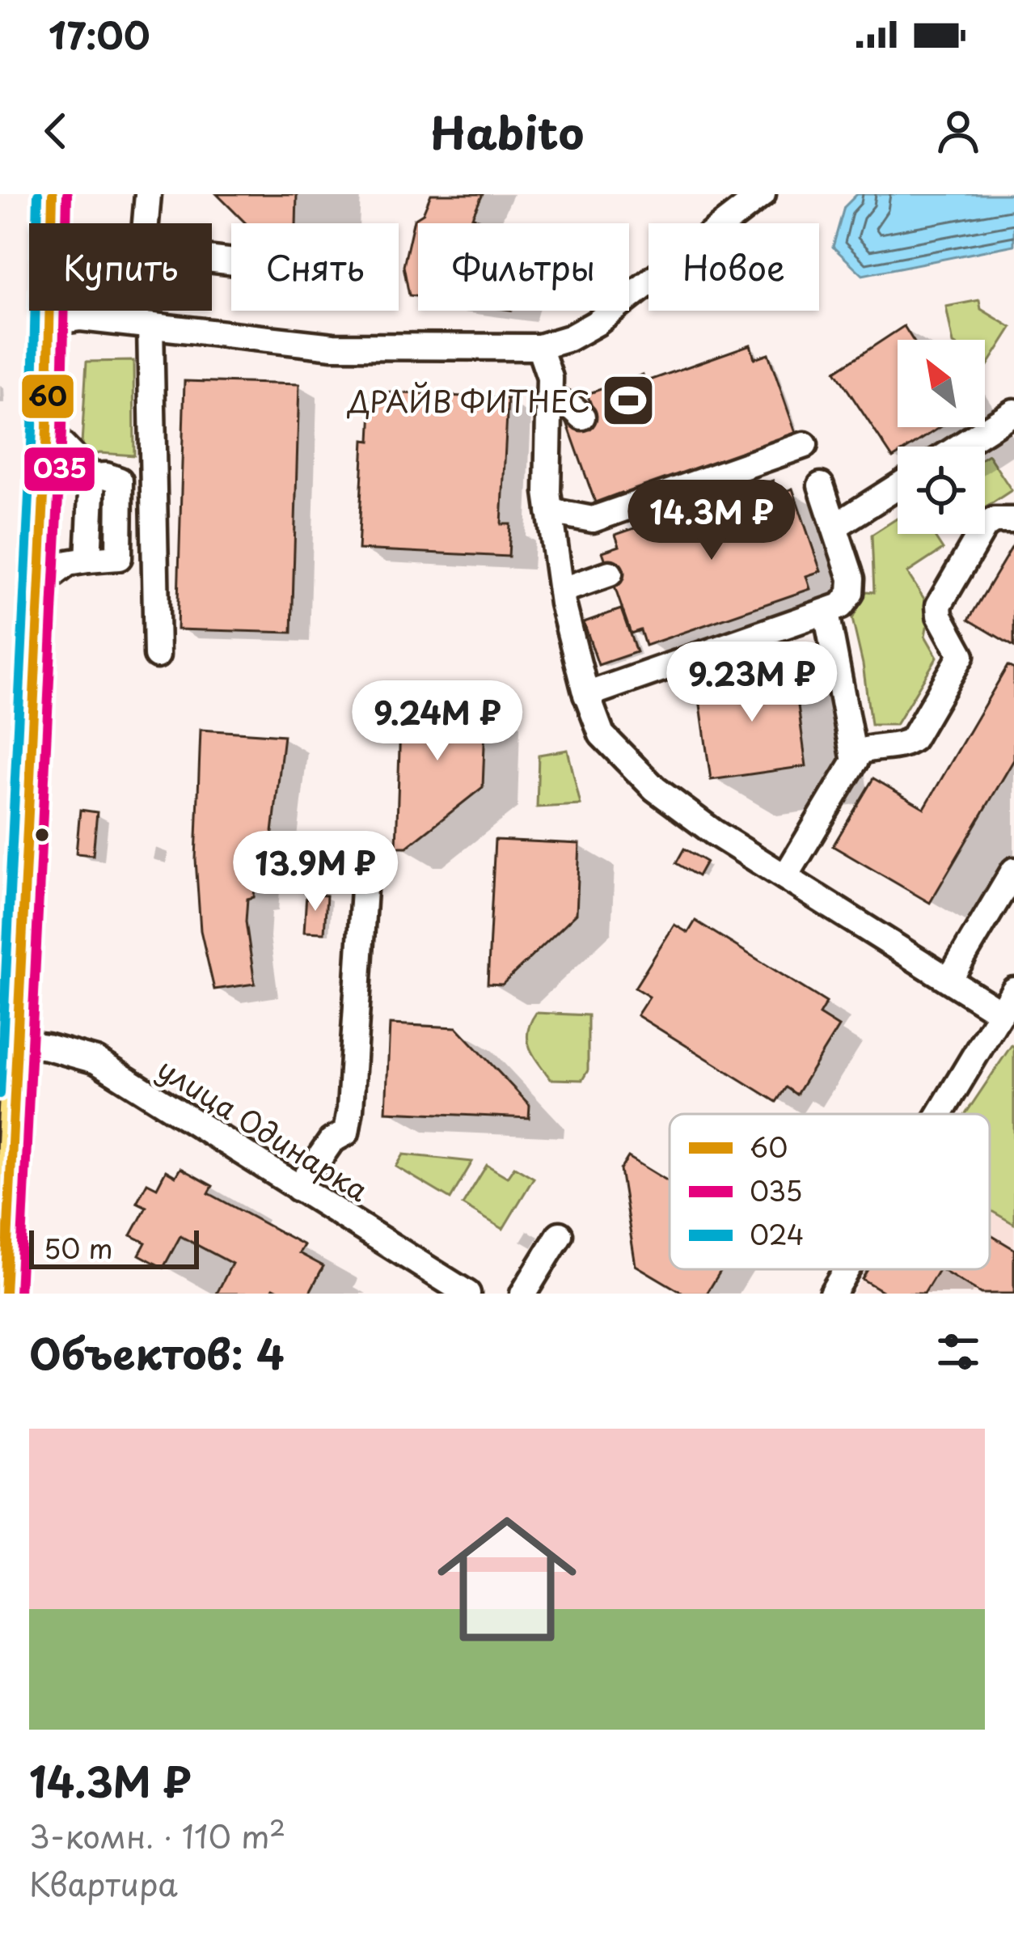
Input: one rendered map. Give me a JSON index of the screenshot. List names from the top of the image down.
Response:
{
  "streets": {
    "street": ["улица Одинарка"]
  },
  "places": {
    "sports": ["ДРАЙВ ФИТНЕС"]
  },
  "lines": ["transit line 60", "transit line 035", "transit line 024"],
  "legend": ["60", "035", "024"],
  "scale_bar": "50 m",
  "north": "top left",
  "page": {
    "status": "17:00",
    "header": "Habito",
    "chip": [
      "Купить",
      "Снять",
      "Фильтры",
      "Новое"
    ],
    "price": [
      "14.3M ₽",
      "9.23M ₽",
      "9.24M ₽",
      "13.9M ₽"
    ],
    "scale": "50 m",
    "heading": "Объектов: 4",
    "list": [
      {
        "name": "14.3M ₽",
        "note": "3-комн. · 110 m² · Квартира"
      }
    ]
  }
}
